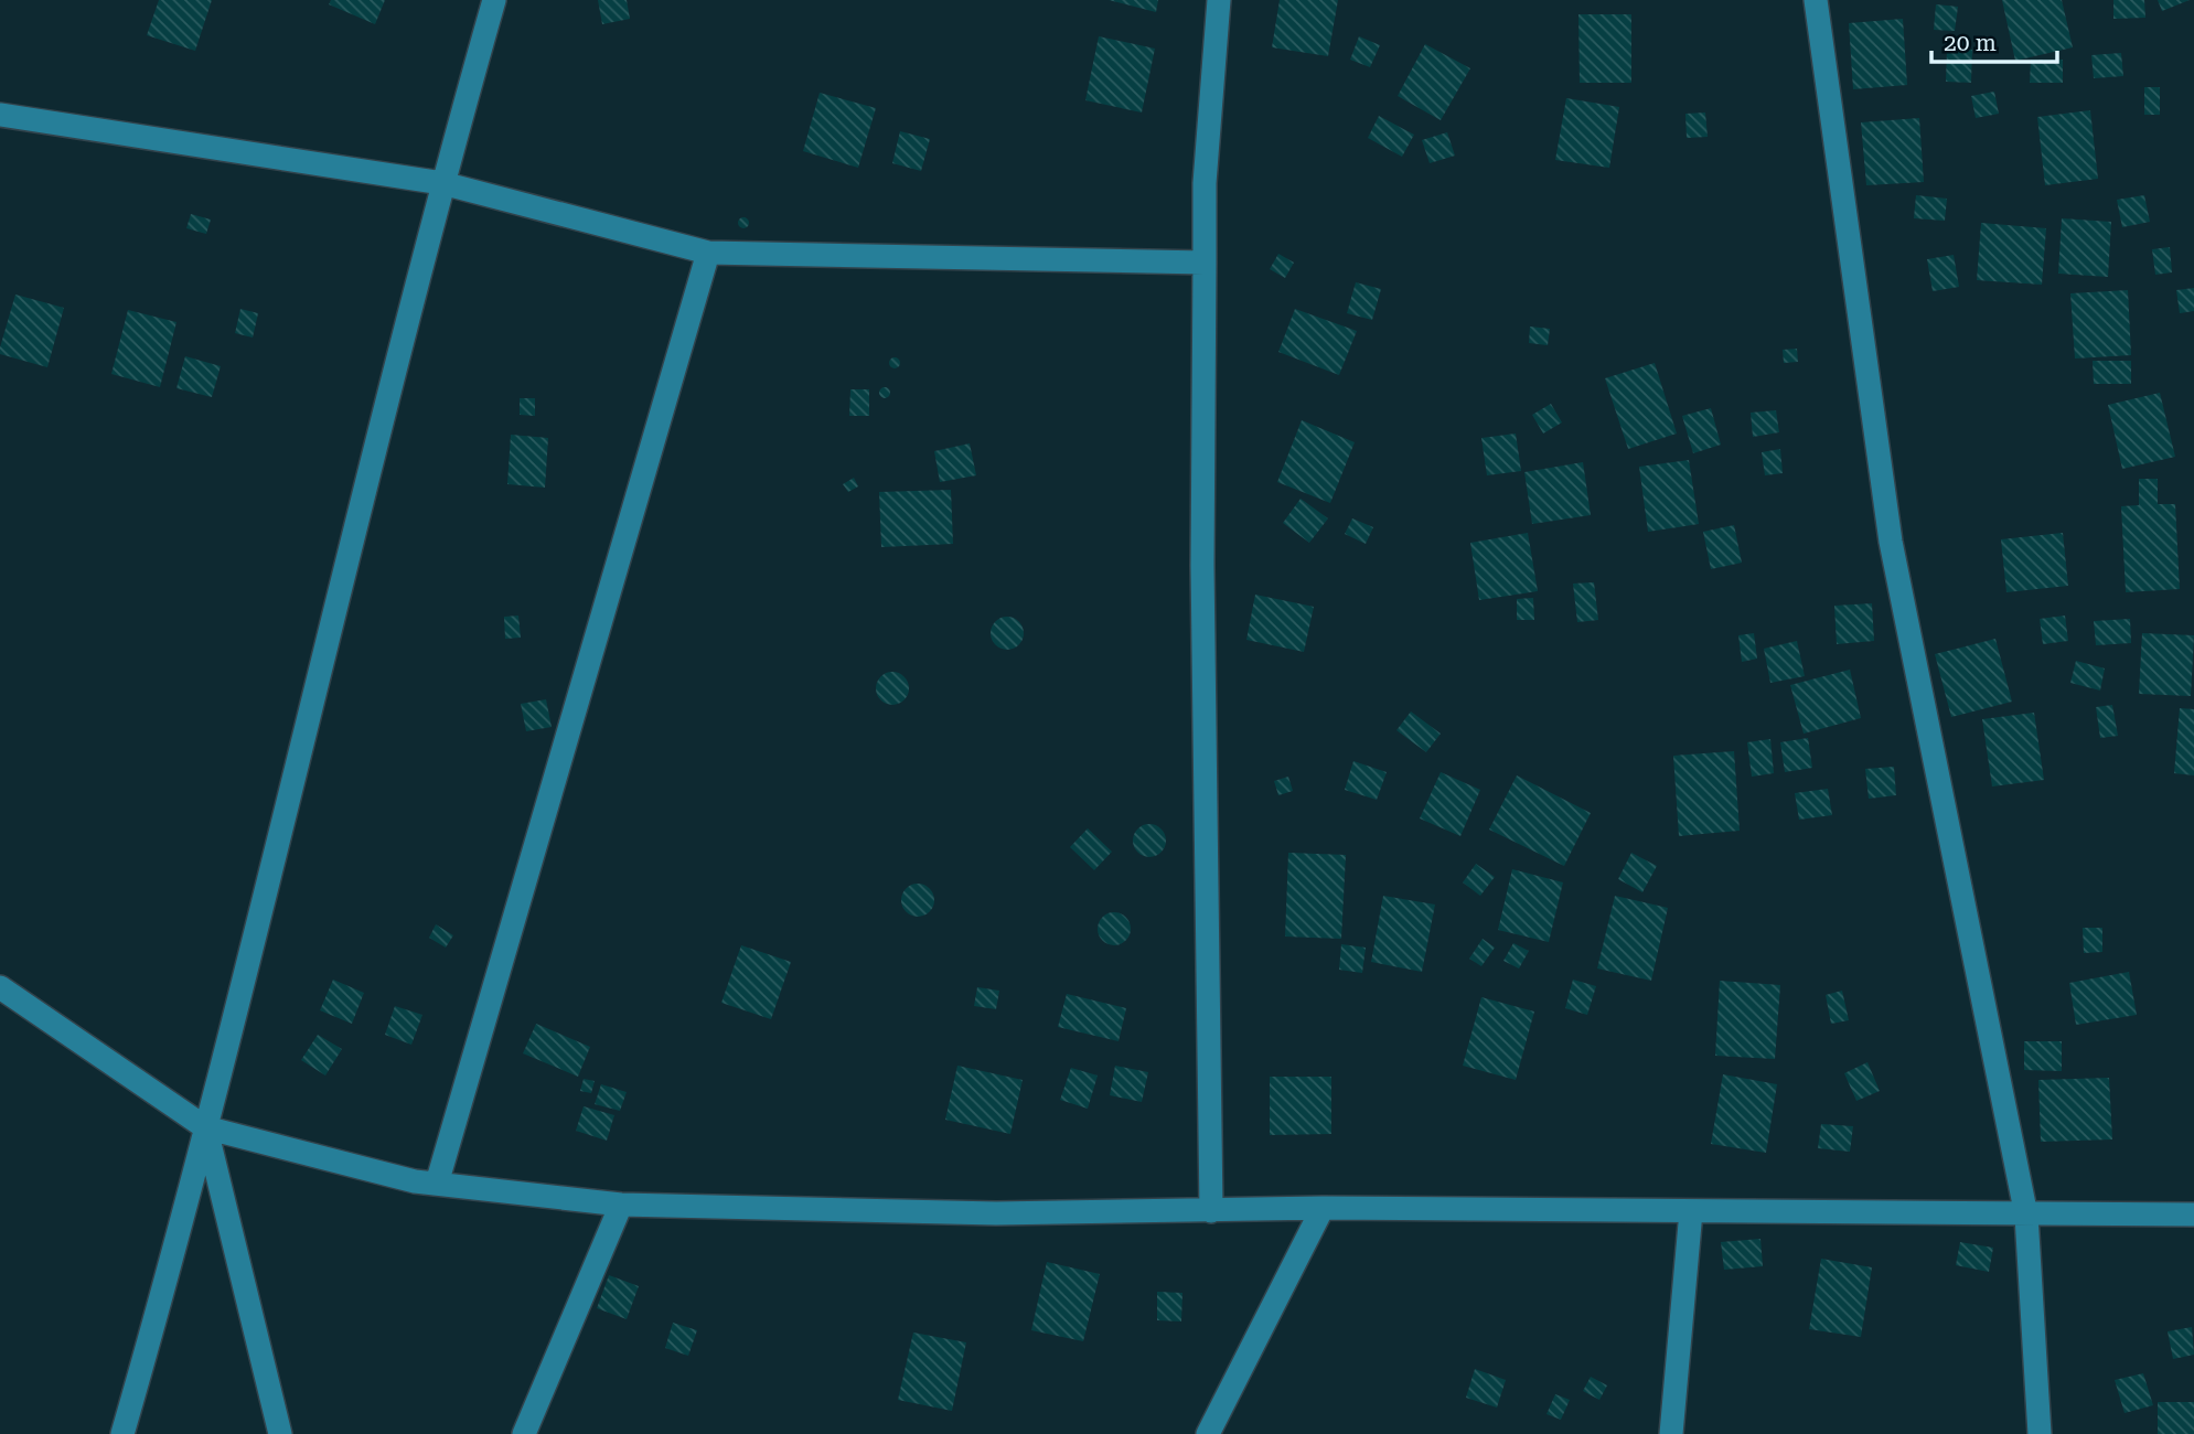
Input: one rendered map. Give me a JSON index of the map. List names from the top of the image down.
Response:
{
  "scale_bar": "20 m"
}
